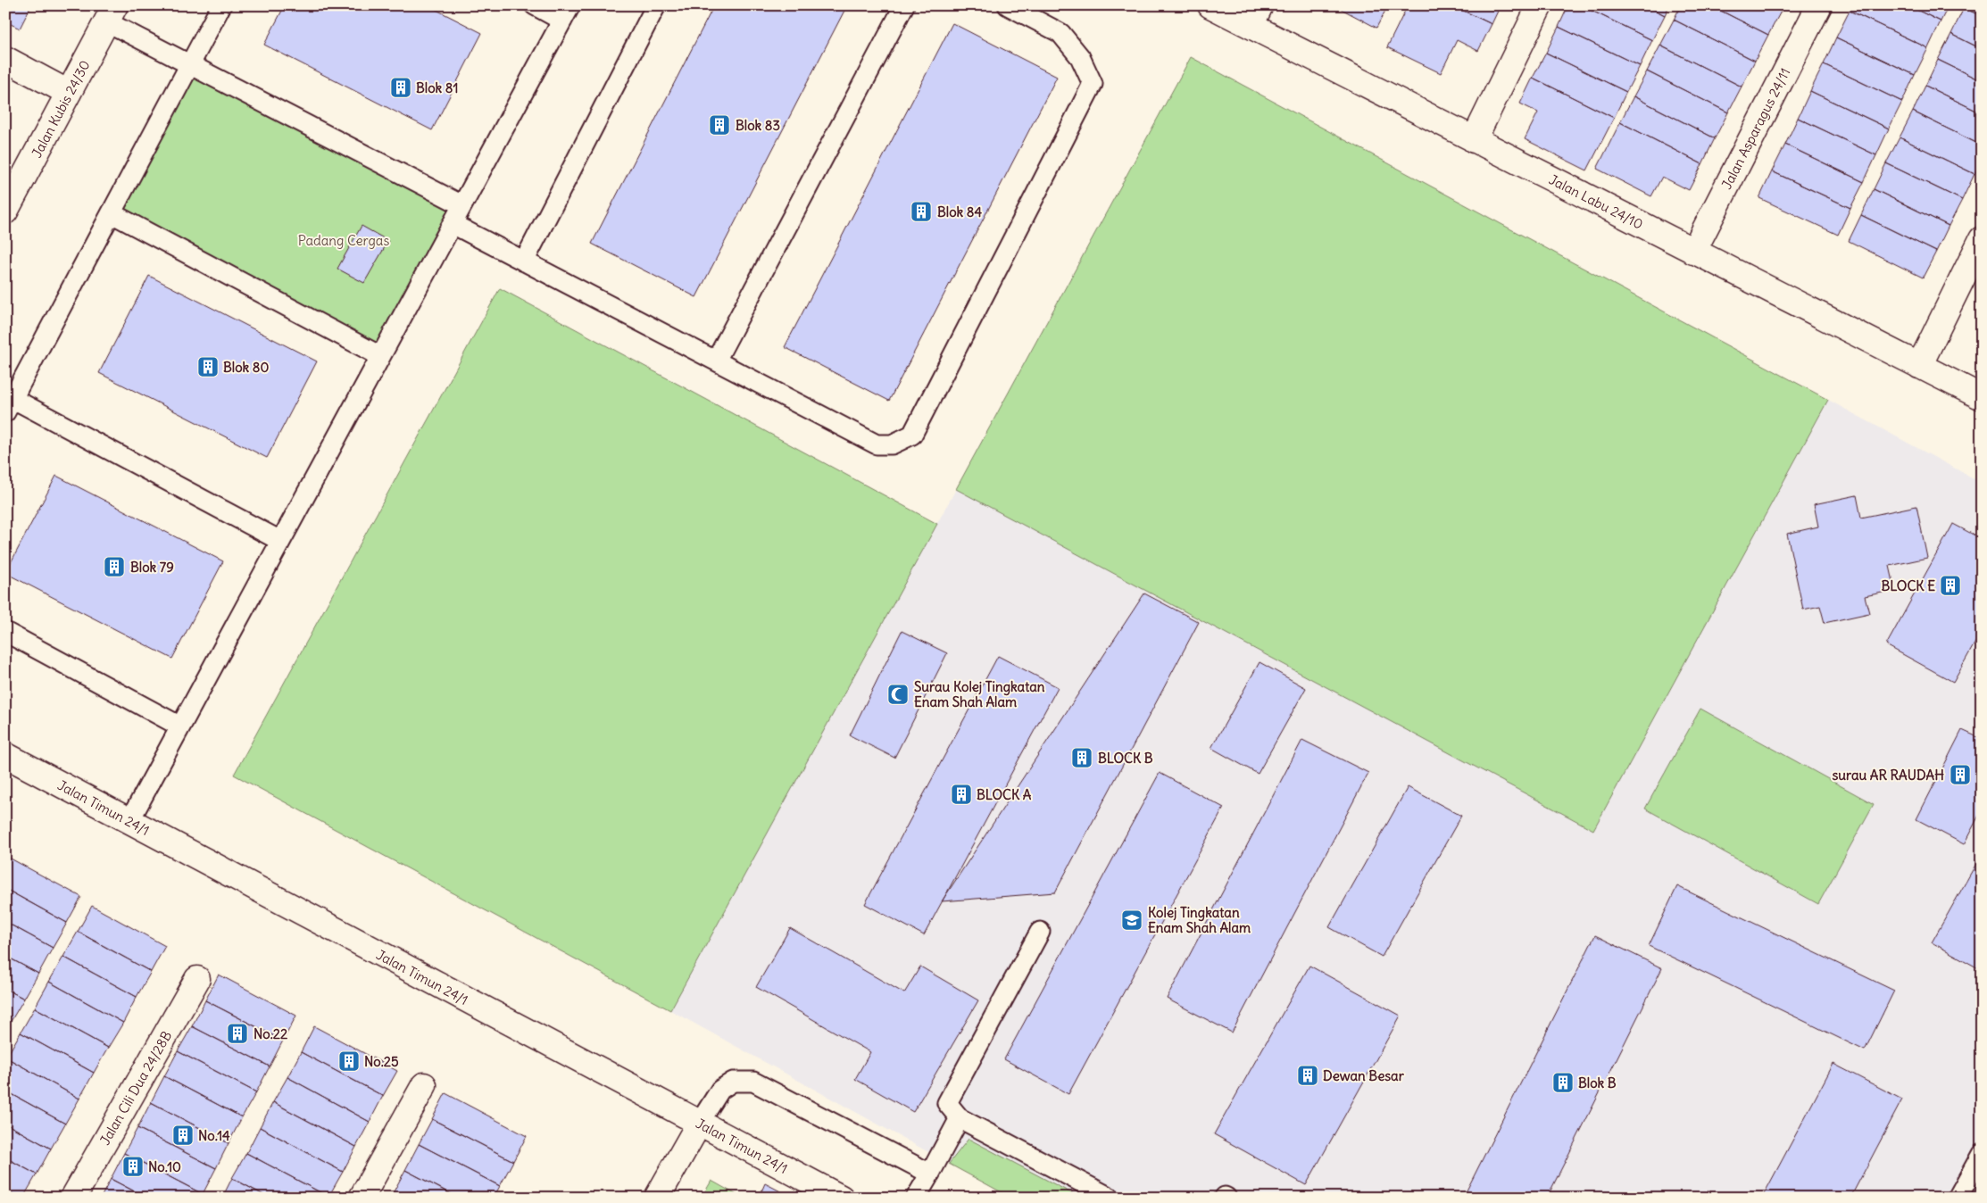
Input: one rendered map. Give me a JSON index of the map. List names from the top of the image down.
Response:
{
  "streets": {
    "street": [
      "Jalan Kubis 24/30",
      "Jalan Asparagus 24/11",
      "Jalan Labu 24/10",
      "Jalan Timun 24/1",
      "Jalan Cili Dua 24/28B"
    ]
  },
  "crossings": [
    ["Jalan Asparagus 24/11", "Jalan Labu 24/10"]
  ],
  "parks": ["Padang Cergas"],
  "places": {
    "building": [
      "Blok 81",
      "Blok 83",
      "Blok 84",
      "Blok 80",
      "Blok 79",
      "BLOCK E",
      "BLOCK B",
      "surau AR RAUDAH",
      "BLOCK A",
      "No.22",
      "No.25",
      "Dewan Besar",
      "Blok B",
      "No.14",
      "No.10"
    ],
    "mosque": ["Surau Kolej Tingkatan Enam Shah Alam"],
    "school or university": ["Kolej Tingkatan Enam Shah Alam"]
  }
}
